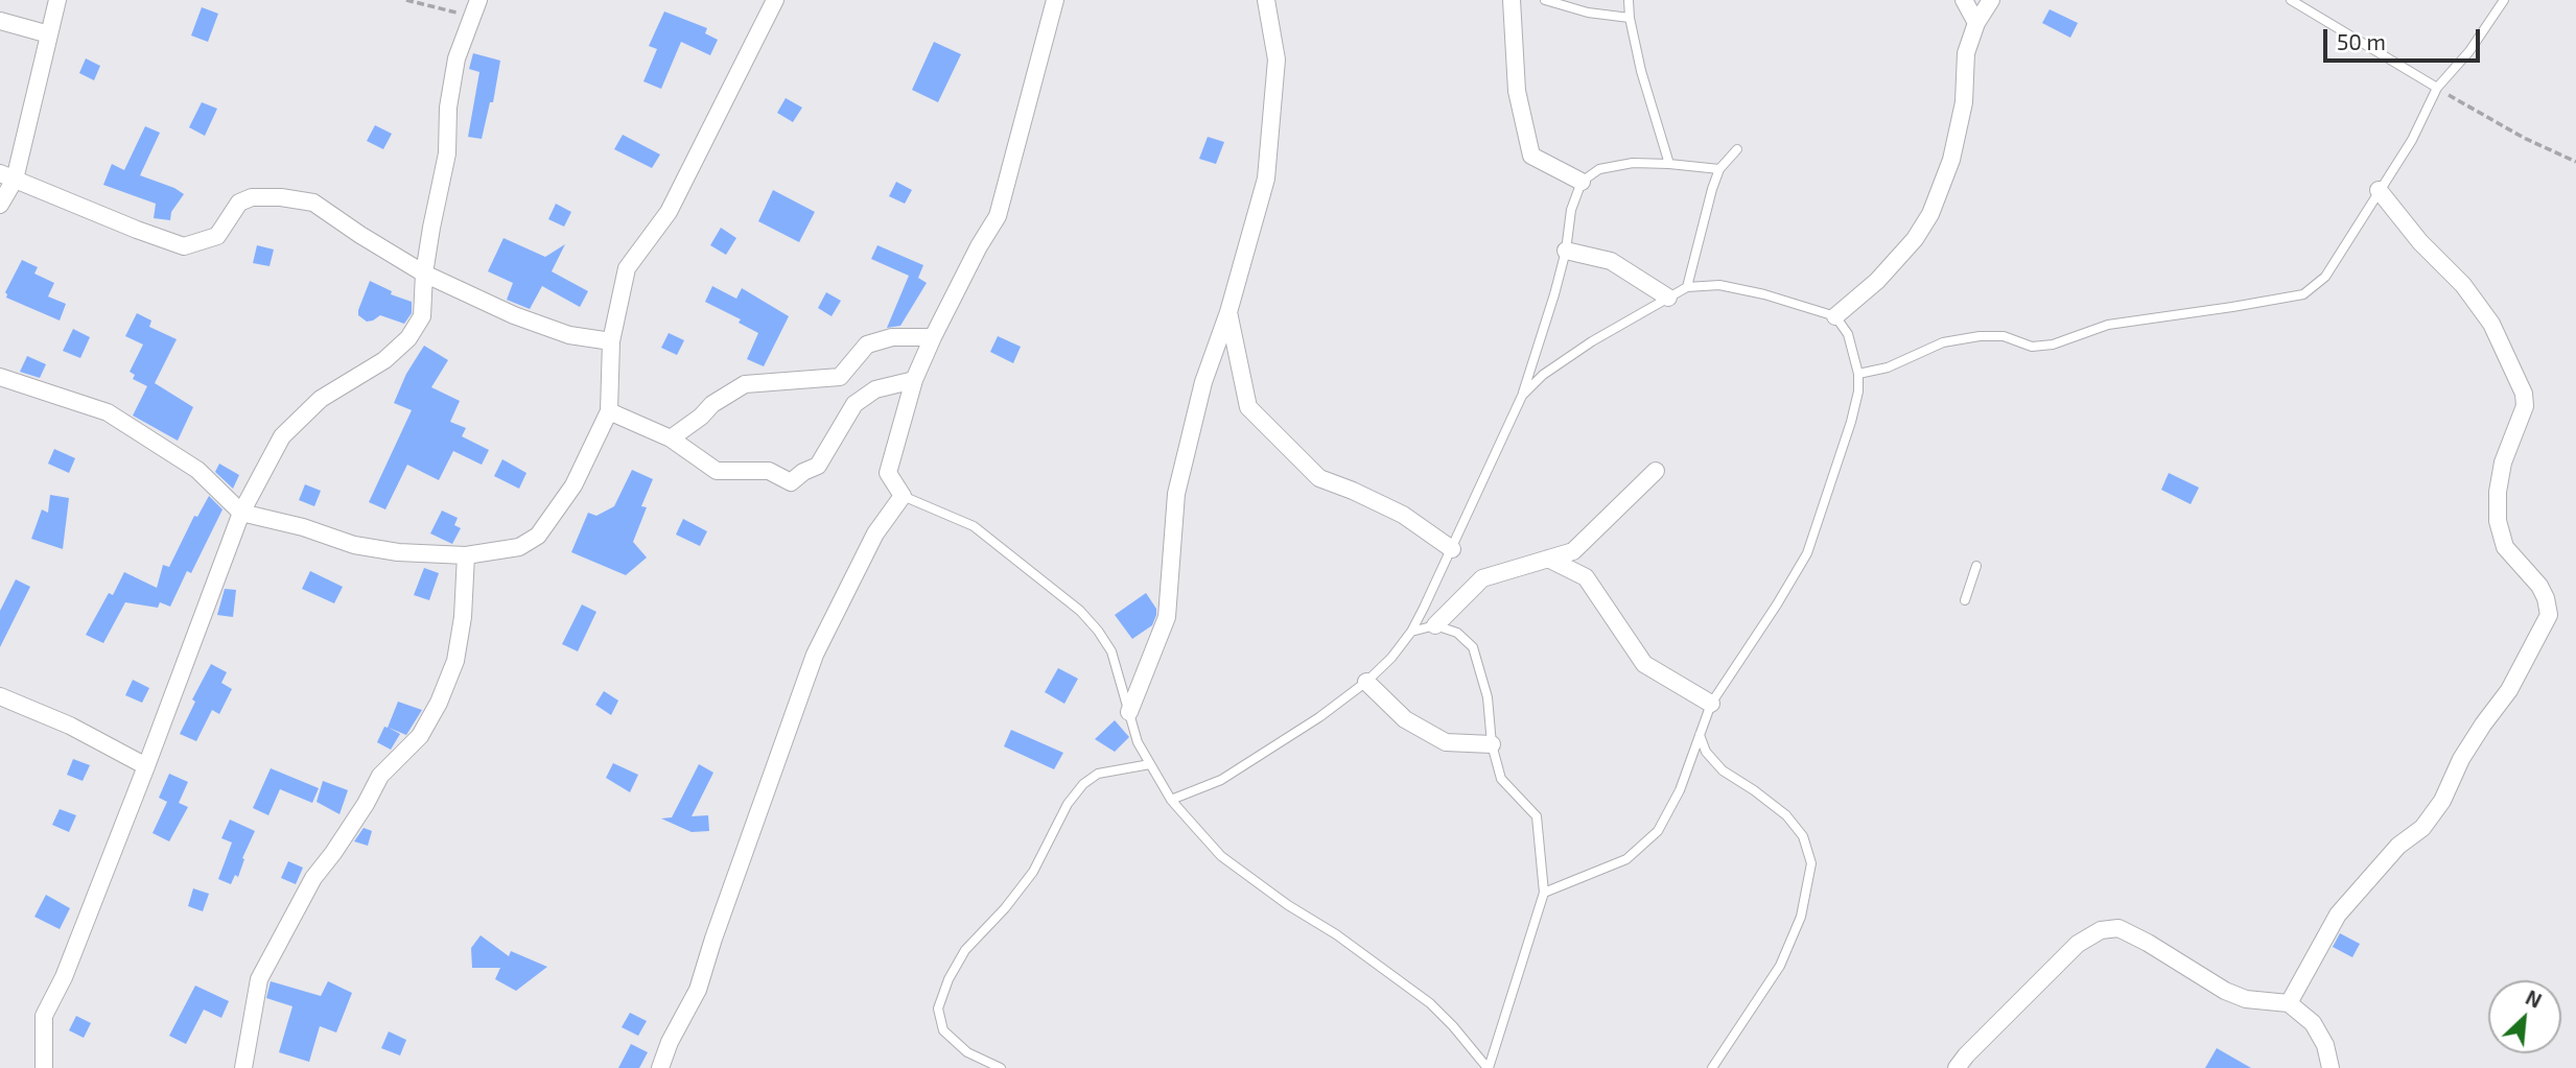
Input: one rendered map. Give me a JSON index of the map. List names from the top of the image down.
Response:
{
  "scale_bar": "50 m",
  "north": "top right"
}
